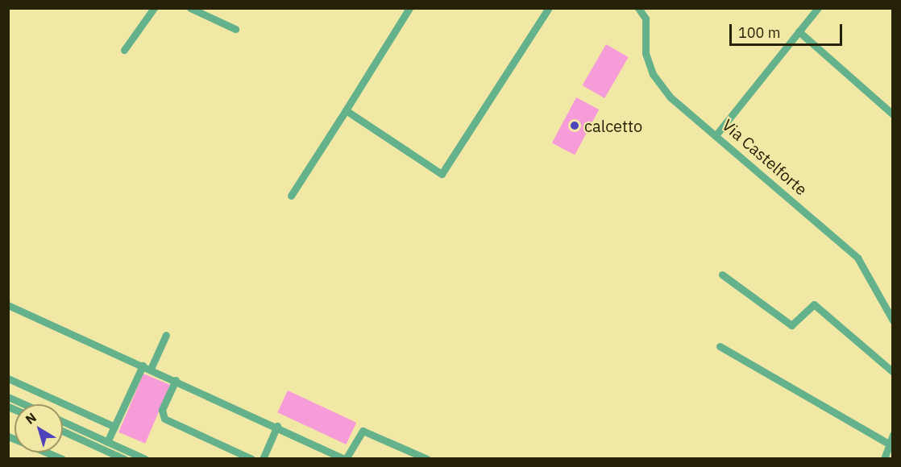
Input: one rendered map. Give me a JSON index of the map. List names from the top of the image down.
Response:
{
  "streets": {
    "street": ["Via Castelforte"]
  },
  "places": ["calcetto"],
  "scale_bar": "100 m",
  "north": "top left"
}
